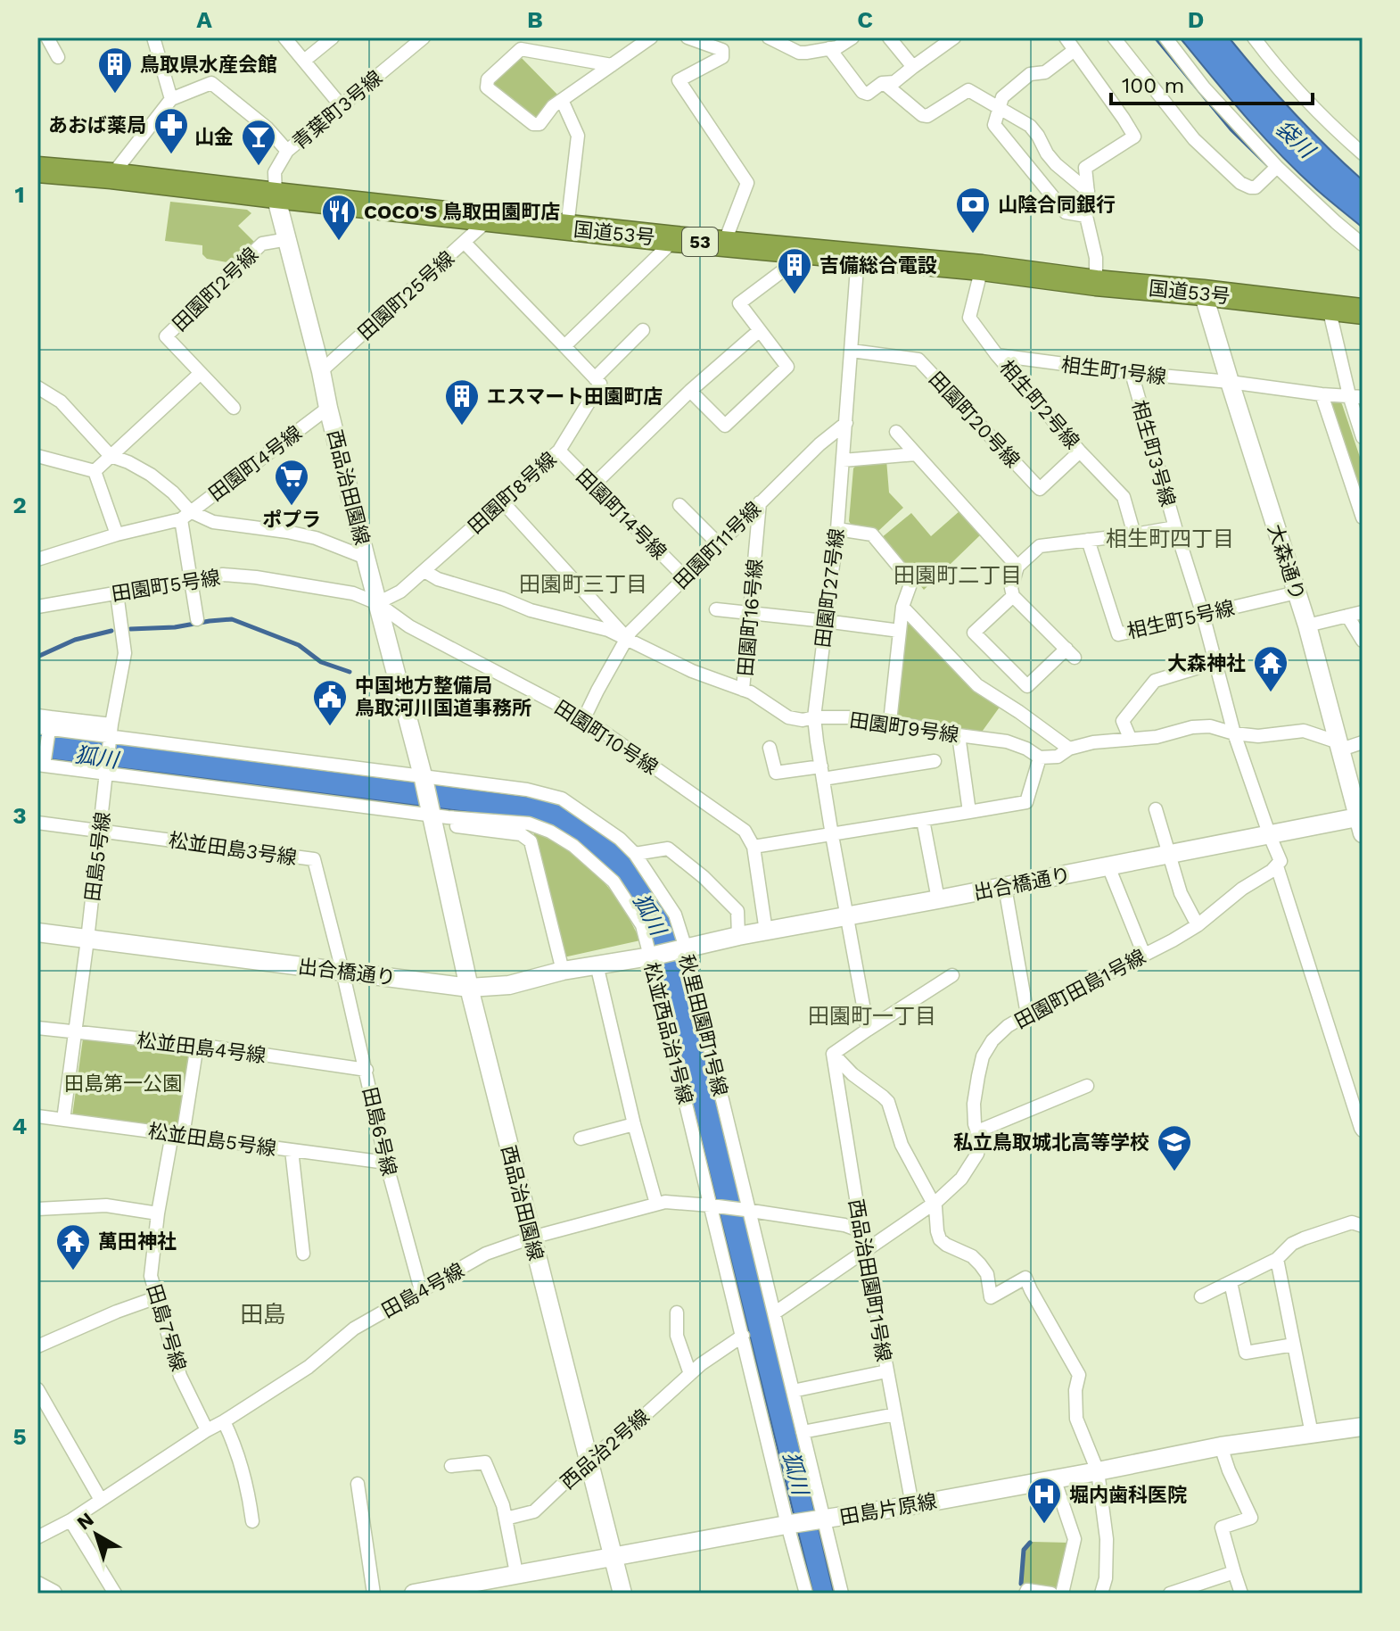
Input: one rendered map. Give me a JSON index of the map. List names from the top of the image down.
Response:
{
  "streets": {
    "highway": ["国道53号", "53"],
    "street": [
      "青葉町3号線",
      "田園町2号線",
      "田園町25号線",
      "相生町1号線",
      "相生町2号線",
      "田園町20号線",
      "相生町3号線",
      "田園町4号線",
      "西品治田園線",
      "田園町8号線",
      "田園町14号線",
      "田園町11号線",
      "大森通り",
      "田園町5号線",
      "田園町27号線",
      "田園町16号線",
      "相生町5号線",
      "田園町9号線",
      "田園町10号線",
      "松並田島3号線",
      "田島5号線",
      "出合橋通り",
      "田園町田島1号線",
      "秋里田園町1号線",
      "松並西品治1号線",
      "松並田島4号線",
      "田島6号線",
      "松並田島5号線",
      "西品治田園町1号線",
      "田島4号線",
      "田島7号線",
      "西品治2号線",
      "田島片原線"
    ]
  },
  "crossings": [
    ["青葉町3号線", "国道53号"],
    ["青葉町3号線", "西品治田園線"],
    ["国道53号", "田園町25号線"],
    ["国道53号", "相生町2号線"],
    ["国道53号", "西品治田園線"],
    ["国道53号", "大森通り"],
    ["国道53号", "田園町27号線"],
    ["田園町2号線", "西品治田園線"],
    ["田園町25号線", "西品治田園線"],
    ["相生町1号線", "相生町2号線"],
    ["相生町1号線", "相生町3号線"],
    ["相生町1号線", "大森通り"],
    ["相生町2号線", "田園町20号線"],
    ["田園町20号線", "田園町27号線"],
    ["相生町3号線", "相生町5号線"],
    ["相生町3号線", "出合橋通り"],
    ["田園町4号線", "西品治田園線"],
    ["西品治田園線", "田園町8号線"],
    ["西品治田園線", "田園町5号線"],
    ["西品治田園線", "田園町10号線"],
    ["西品治田園線", "出合橋通り"],
    ["西品治田園線", "秋里田園町1号線"],
    ["西品治田園線", "松並西品治1号線"],
    ["西品治田園線", "田島4号線"],
    ["西品治田園線", "西品治2号線"],
    ["西品治田園線", "田島片原線"],
    ["田園町8号線", "田園町14号線"],
    ["田園町8号線", "田園町5号線"],
    ["田園町8号線", "田園町9号線"],
    ["田園町8号線", "田園町10号線"],
    ["田園町14号線", "田園町11号線"],
    ["田園町11号線", "田園町27号線"],
    ["田園町11号線", "田園町16号線"],
    ["田園町11号線", "田園町9号線"],
    ["田園町11号線", "田園町10号線"],
    ["大森通り", "相生町5号線"],
    ["大森通り", "出合橋通り"],
    ["田園町5号線", "田園町10号線"],
    ["田園町5号線", "田島5号線"],
    ["田園町27号線", "田園町9号線"],
    ["田園町27号線", "出合橋通り"],
    ["田園町16号線", "田園町9号線"],
    ["松並田島3号線", "田島5号線"],
    ["松並田島3号線", "出合橋通り"],
    ["松並田島3号線", "田島6号線"],
    ["田島5号線", "出合橋通り"],
    ["田島5号線", "秋里田園町1号線"],
    ["田島5号線", "松並西品治1号線"],
    ["田島5号線", "松並田島4号線"],
    ["田島5号線", "松並田島5号線"],
    ["出合橋通り", "秋里田園町1号線"],
    ["出合橋通り", "松並西品治1号線"],
    ["出合橋通り", "田島6号線"],
    ["田園町田島1号線", "秋里田園町1号線"],
    ["田園町田島1号線", "西品治田園町1号線"],
    ["秋里田園町1号線", "田島4号線"],
    ["秋里田園町1号線", "田島片原線"],
    ["松並西品治1号線", "田島4号線"],
    ["松並西品治1号線", "西品治2号線"],
    ["松並西品治1号線", "田島片原線"],
    ["松並田島4号線", "田島6号線"],
    ["松並田島4号線", "田島7号線"],
    ["田島6号線", "松並田島5号線"],
    ["田島6号線", "田島4号線"],
    ["松並田島5号線", "田島7号線"],
    ["西品治田園町1号線", "田島4号線"],
    ["西品治田園町1号線", "田島片原線"],
    ["田島4号線", "田島7号線"]
  ],
  "districts": [
    "相生町四丁目",
    "田園町二丁目",
    "田園町三丁目",
    "田園町一丁目",
    "田島"
  ],
  "water": ["袋川", "狐川"],
  "parks": ["田島第一公園"],
  "places": {
    "building": ["鳥取県水産会館", "吉備総合電設", "エスマート田園町店"],
    "pharmacy": ["あおば薬局"],
    "bar": ["山金"],
    "bank": ["山陰合同銀行"],
    "restaurant": ["COCO'S 鳥取田園町店"],
    "supermarket": ["ポプラ"],
    "temple": ["大森神社", "萬田神社"],
    "public building": ["中国地方整備局 鳥取河川国道事務所"],
    "school or university": ["私立鳥取城北高等学校"],
    "hospital": ["堀内歯科医院"]
  },
  "scale_bar": "100 m",
  "north": "top left",
  "grid": {
    "columns": [
      "A",
      "B",
      "C",
      "D"
    ],
    "rows": [
      "1",
      "2",
      "3",
      "4",
      "5"
    ]
  }
}
